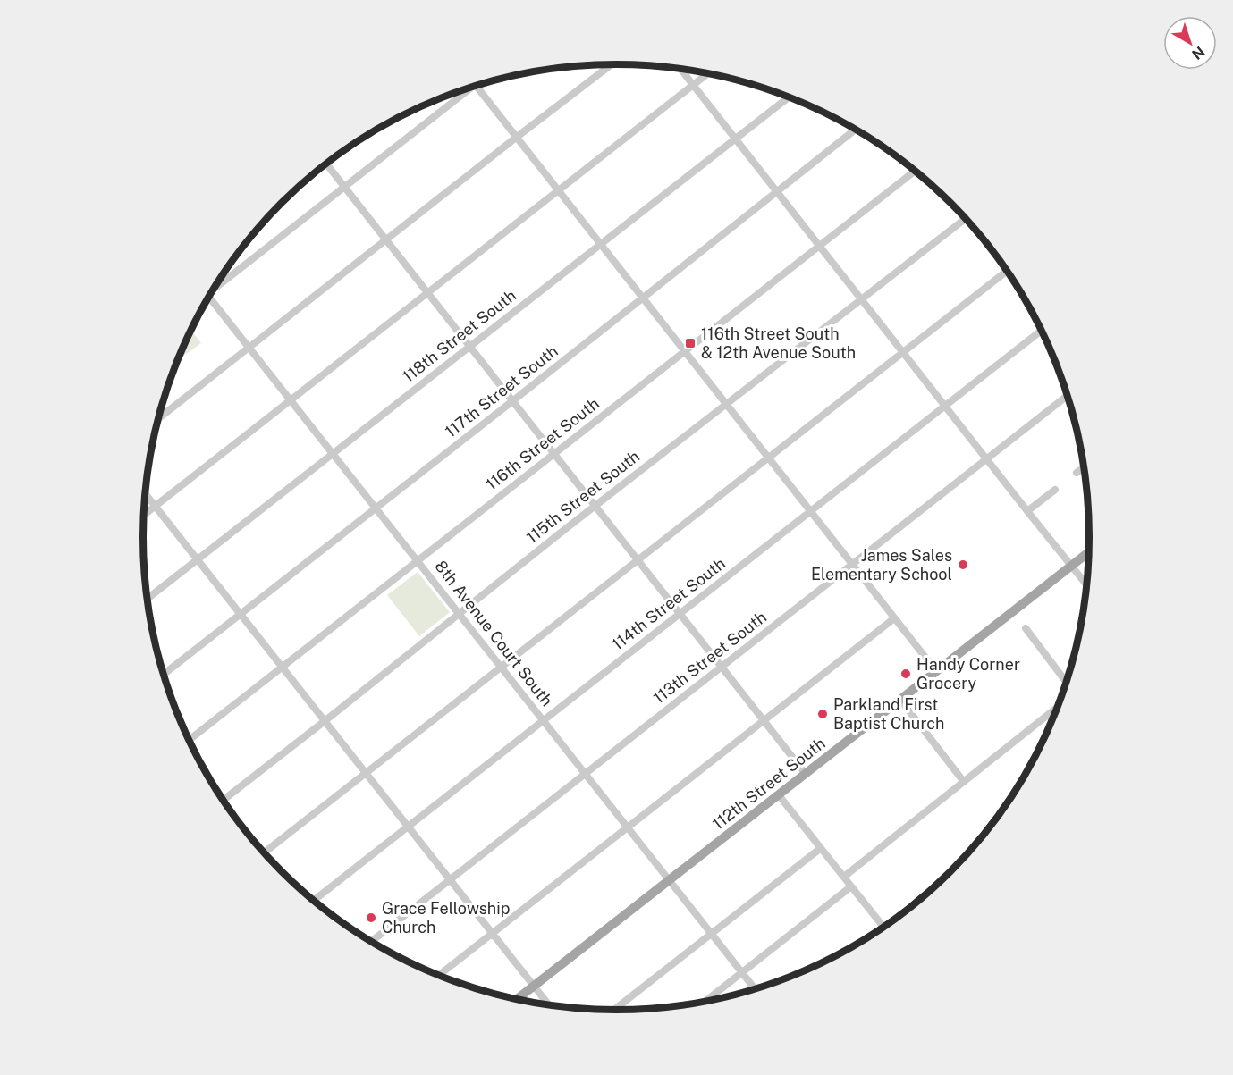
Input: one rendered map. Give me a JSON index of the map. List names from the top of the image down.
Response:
{
  "streets": {
    "main road": ["112th Street South"],
    "street": [
      "118th Street South",
      "117th Street South",
      "116th Street South",
      "115th Street South",
      "114th Street South",
      "8th Avenue Court South",
      "113th Street South"
    ]
  },
  "crossings": [
    ["118th Street South", "8th Avenue Court South"],
    ["117th Street South", "8th Avenue Court South"],
    ["116th Street South", "8th Avenue Court South"],
    ["115th Street South", "8th Avenue Court South"],
    ["114th Street South", "8th Avenue Court South"],
    ["8th Avenue Court South", "113th Street South"],
    ["8th Avenue Court South", "112th Street South"]
  ],
  "places": {
    "transit": ["116th Street South & 12th Avenue South"],
    "other": [
      "James Sales Elementary School",
      "Handy Corner Grocery",
      "Parkland First Baptist Church",
      "Grace Fellowship Church"
    ]
  },
  "north": "bottom right"
}
